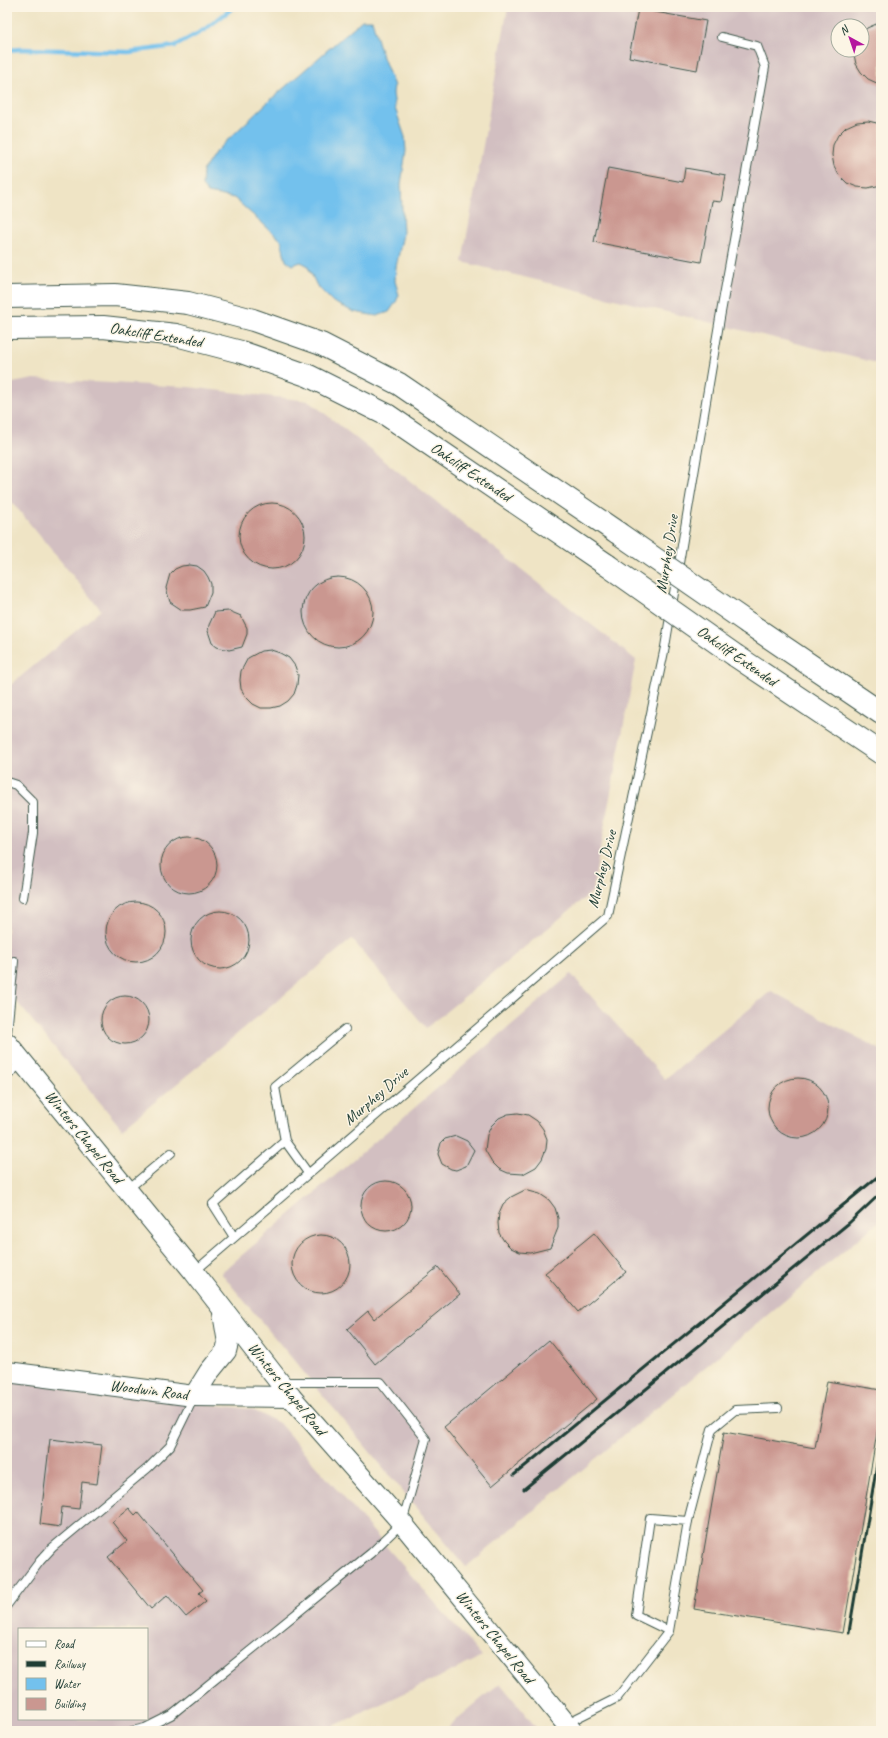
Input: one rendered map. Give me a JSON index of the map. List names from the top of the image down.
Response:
{
  "streets": {
    "main road": ["Oakcliff Extended"],
    "street": ["Winters Chapel Road", "Woodwin Road"],
    "lane": ["Murphey Drive"]
  },
  "crossings": [
    ["Murphey Drive", "Winters Chapel Road"],
    ["Winters Chapel Road", "Woodwin Road"]
  ],
  "legend": [
    "Road",
    "Railway",
    "Water",
    "Building"
  ],
  "north": "top left"
}
